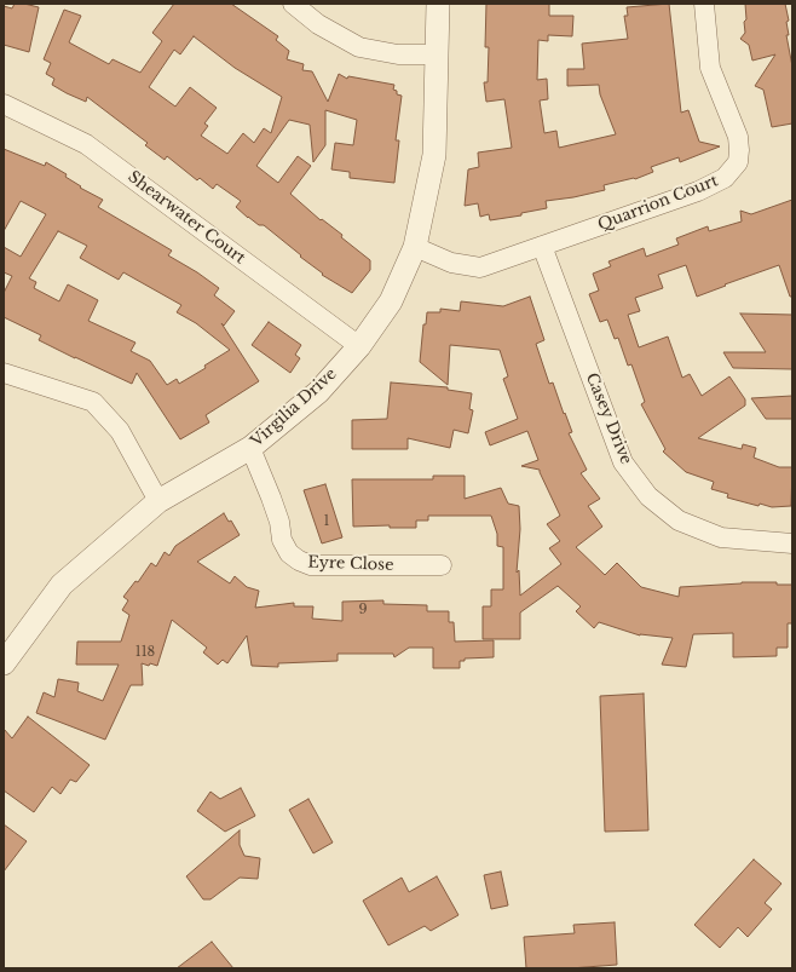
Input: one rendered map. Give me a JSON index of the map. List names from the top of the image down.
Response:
{
  "streets": {
    "street": [
      "Quarrion Court",
      "Shearwater Court",
      "Virgilia Drive",
      "Casey Drive",
      "Eyre Close"
    ]
  },
  "crossings": [
    ["Quarrion Court", "Virgilia Drive"],
    ["Quarrion Court", "Casey Drive"],
    ["Shearwater Court", "Virgilia Drive"],
    ["Virgilia Drive", "Eyre Close"]
  ],
  "house_numbers": ["1", "9", "118"]
}
